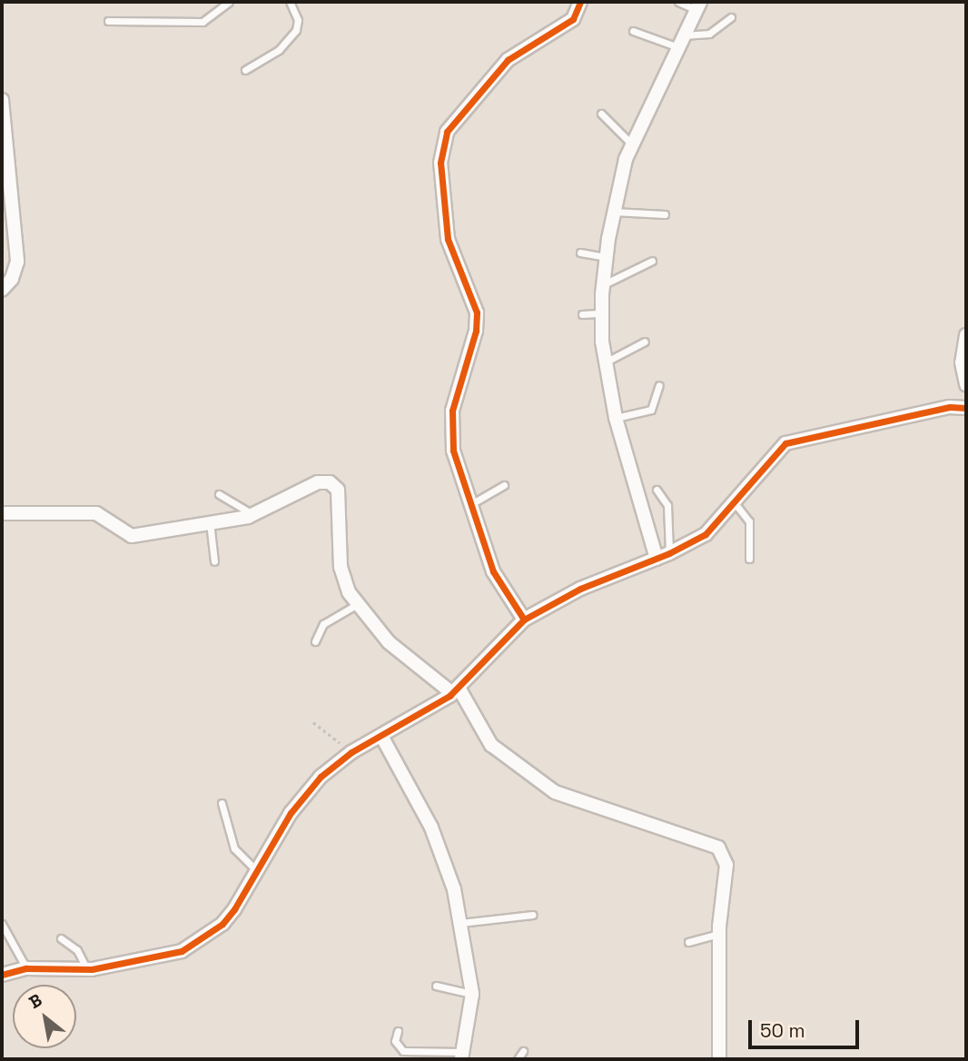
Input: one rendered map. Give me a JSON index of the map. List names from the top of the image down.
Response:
{
  "scale_bar": "50 m",
  "north": "top left"
}
